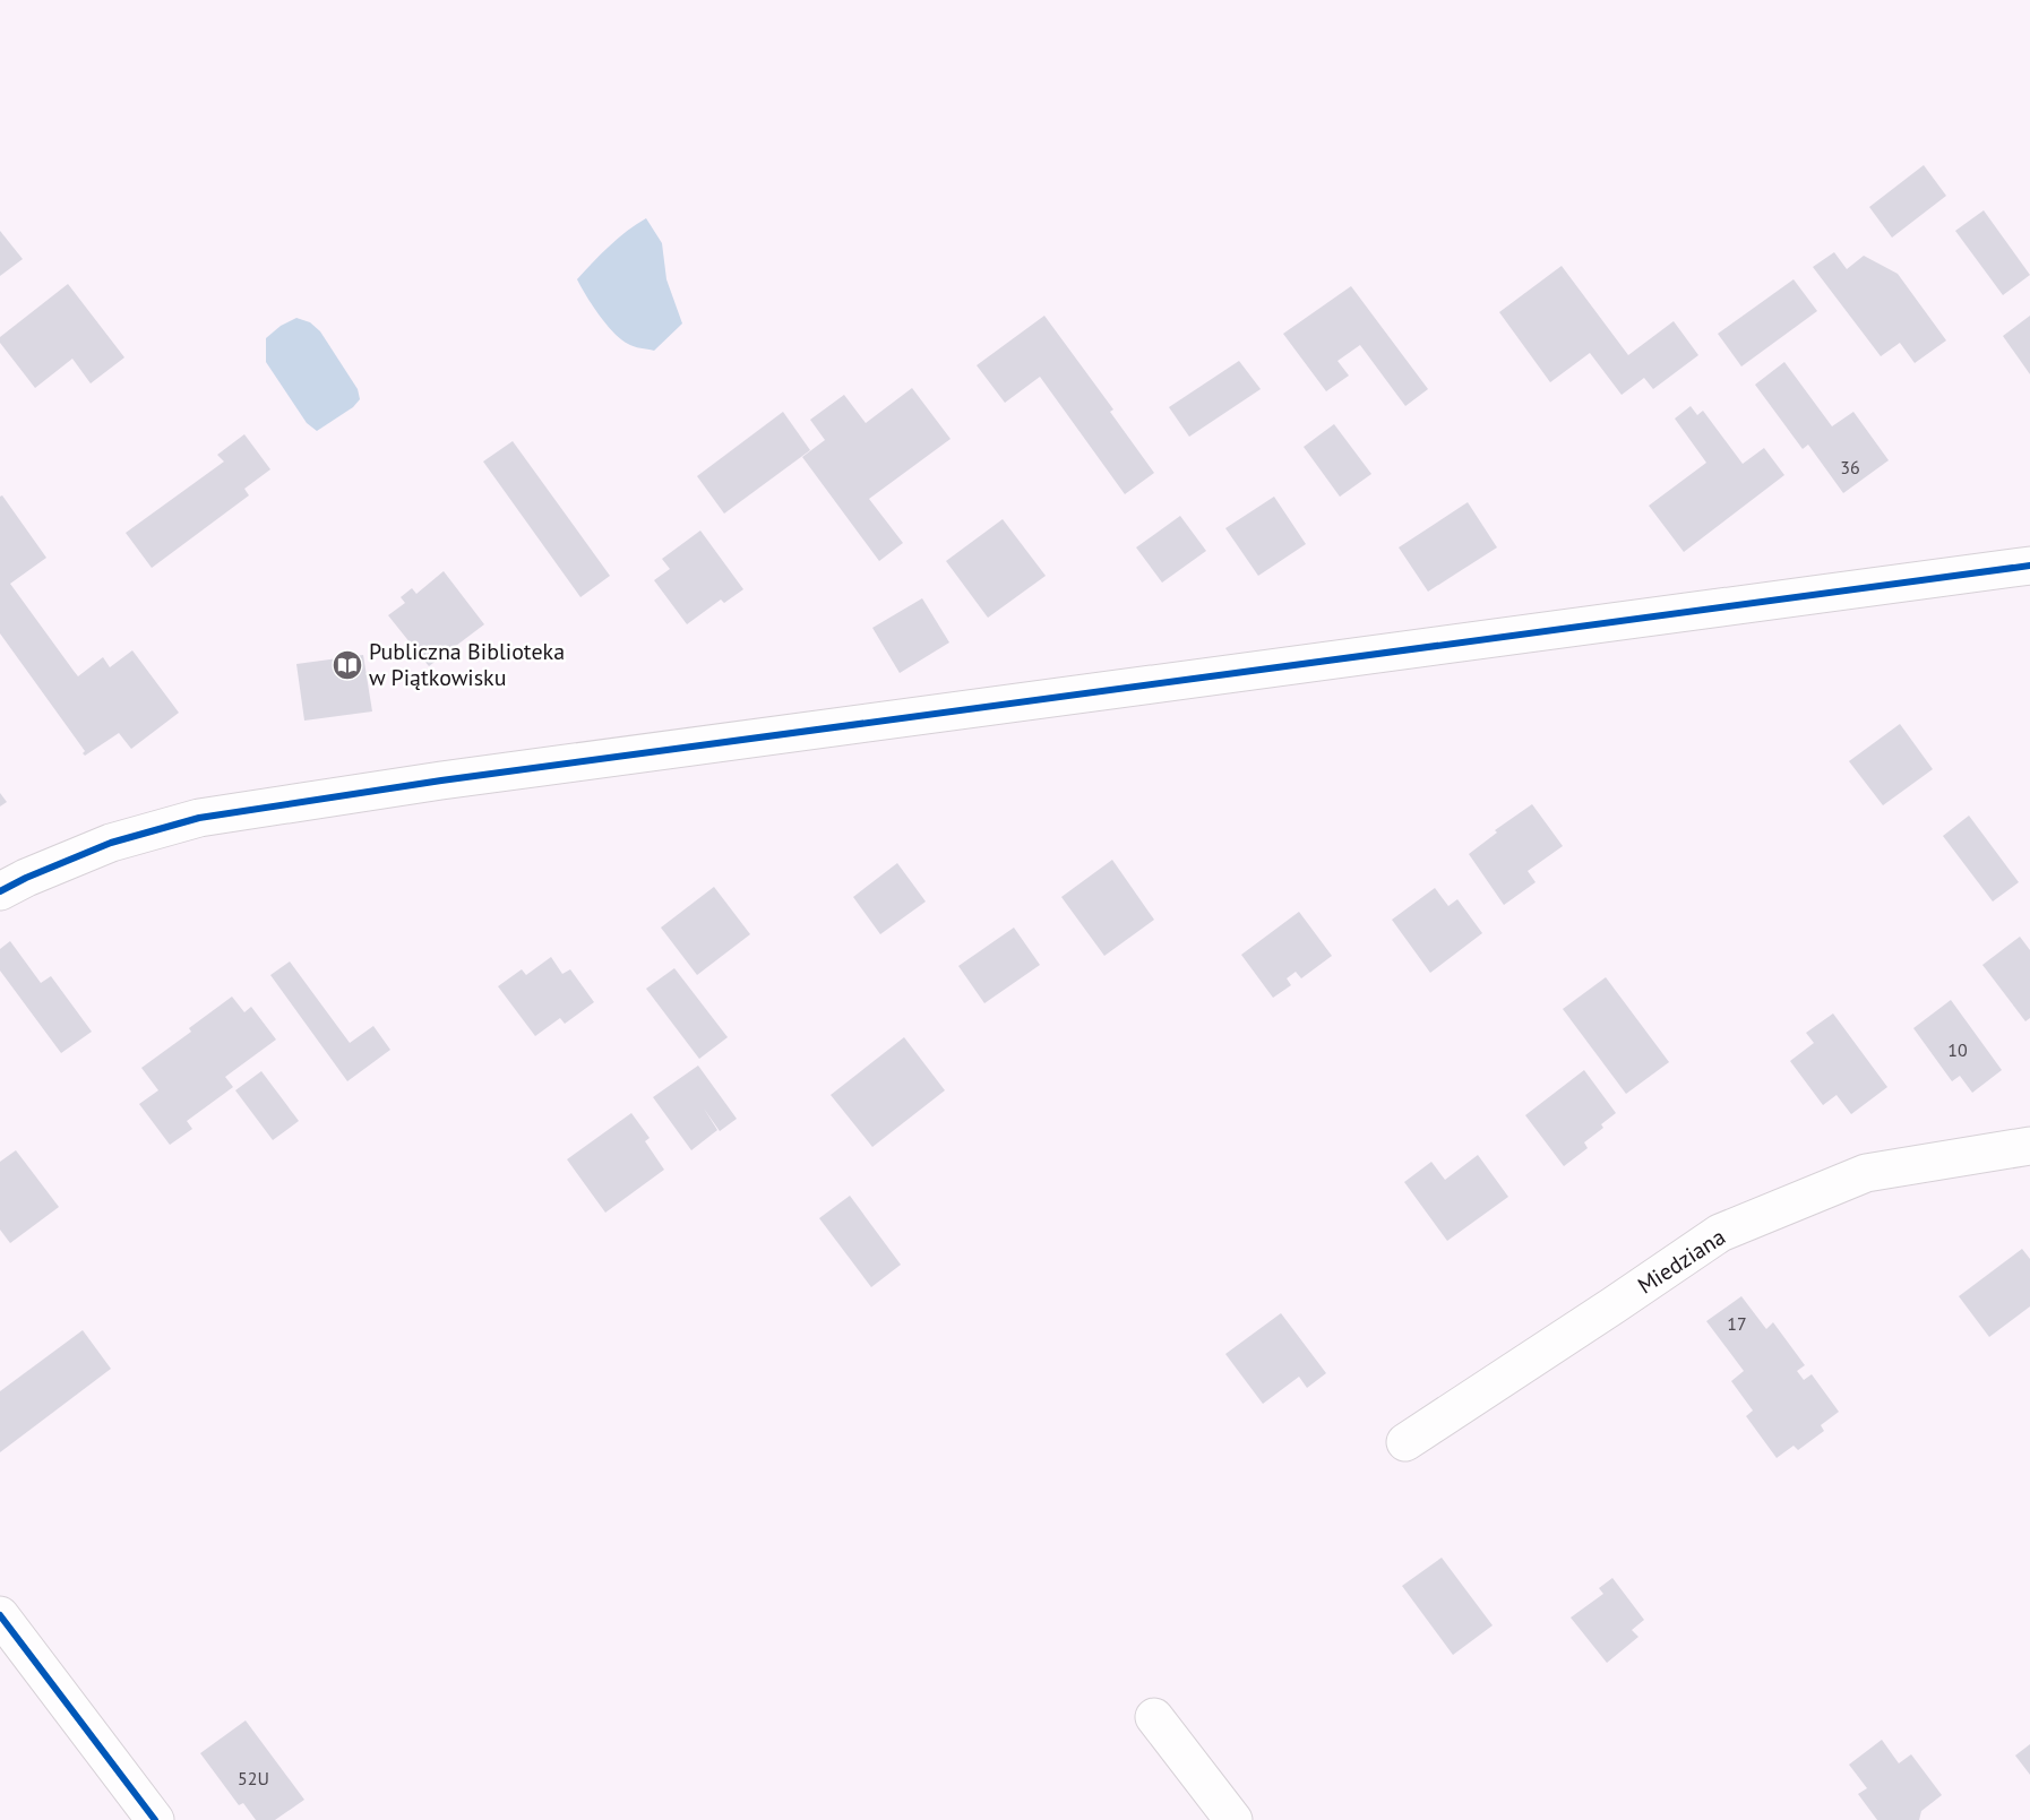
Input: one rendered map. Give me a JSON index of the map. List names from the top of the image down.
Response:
{
  "streets": {
    "street": ["Miedziana"]
  },
  "places": {
    "library": ["Publiczna Biblioteka w Piątkowisku"]
  },
  "house_numbers": [
    "36",
    "10",
    "17",
    "52U"
  ]
}
